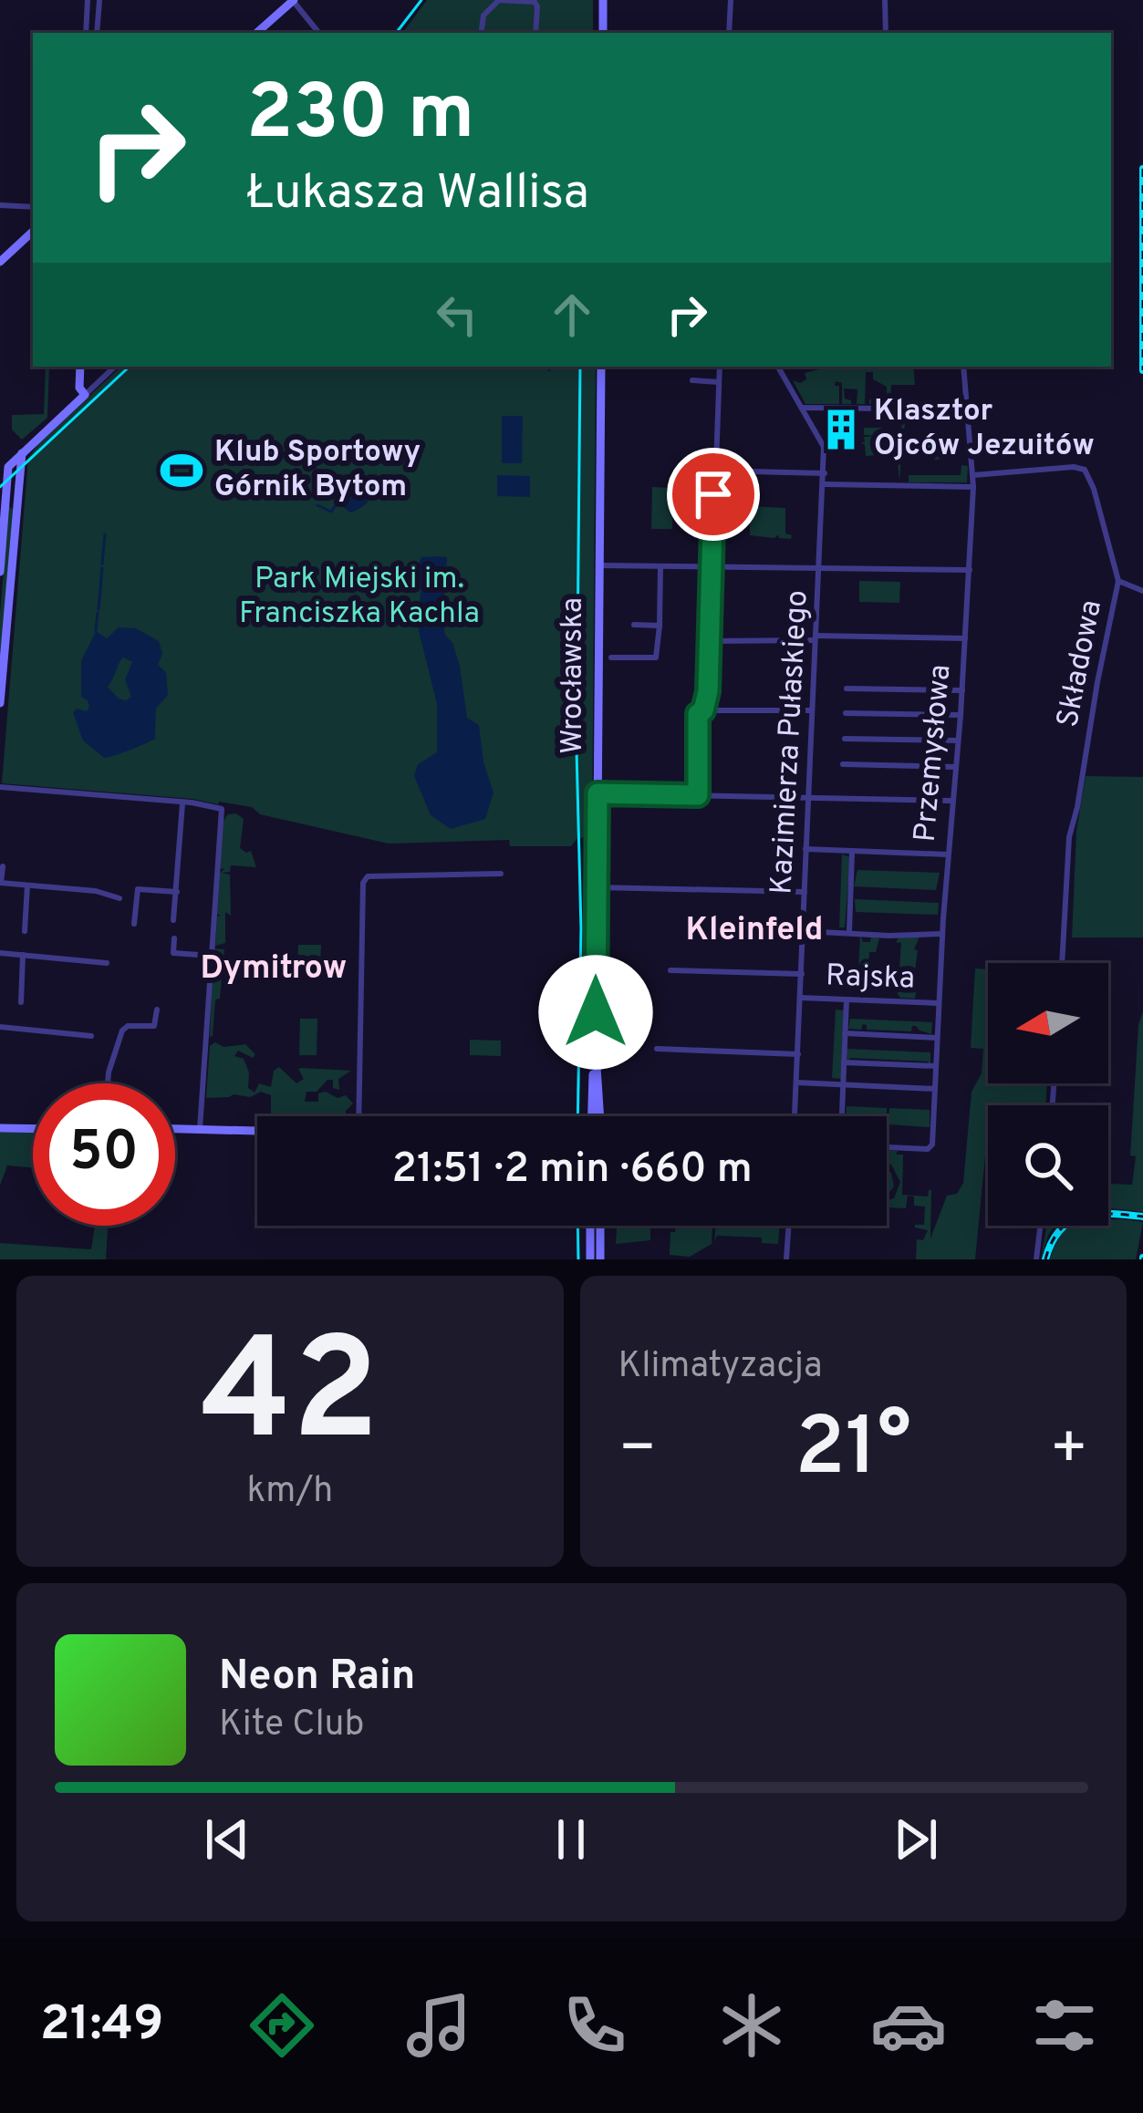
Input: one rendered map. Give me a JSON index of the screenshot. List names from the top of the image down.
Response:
{
  "streets": {
    "main road": ["Wrocławska"],
    "street": [
      "Składowa",
      "Kazimierza Pułaskiego",
      "Przemysłowa",
      "Rajska"
    ]
  },
  "crossings": [
    ["Składowa", "Przemysłowa"],
    ["Kazimierza Pułaskiego", "Rajska"],
    ["Przemysłowa", "Rajska"]
  ],
  "districts": ["Kleinfeld", "Dymitrow"],
  "parks": ["Park Miejski im. Franciszka Kachla"],
  "places": {
    "building": ["Klasztor Ojców Jezuitów"],
    "sports": ["Klub Sportowy Górnik Bytom"]
  },
  "north": "left",
  "page": {
    "turn": ["230 m", "Łukasza Wallisa"],
    "limit": "50",
    "trip": "21:51 · 2 min · 660 m",
    "tile": [
      ["42", "km/h"],
      "Klimatyzacja"
    ],
    "heat": ["−", "21°", "+"],
    "song": ["Neon Rain", "Kite Club"],
    "tabs": "21:49"
  }
}
